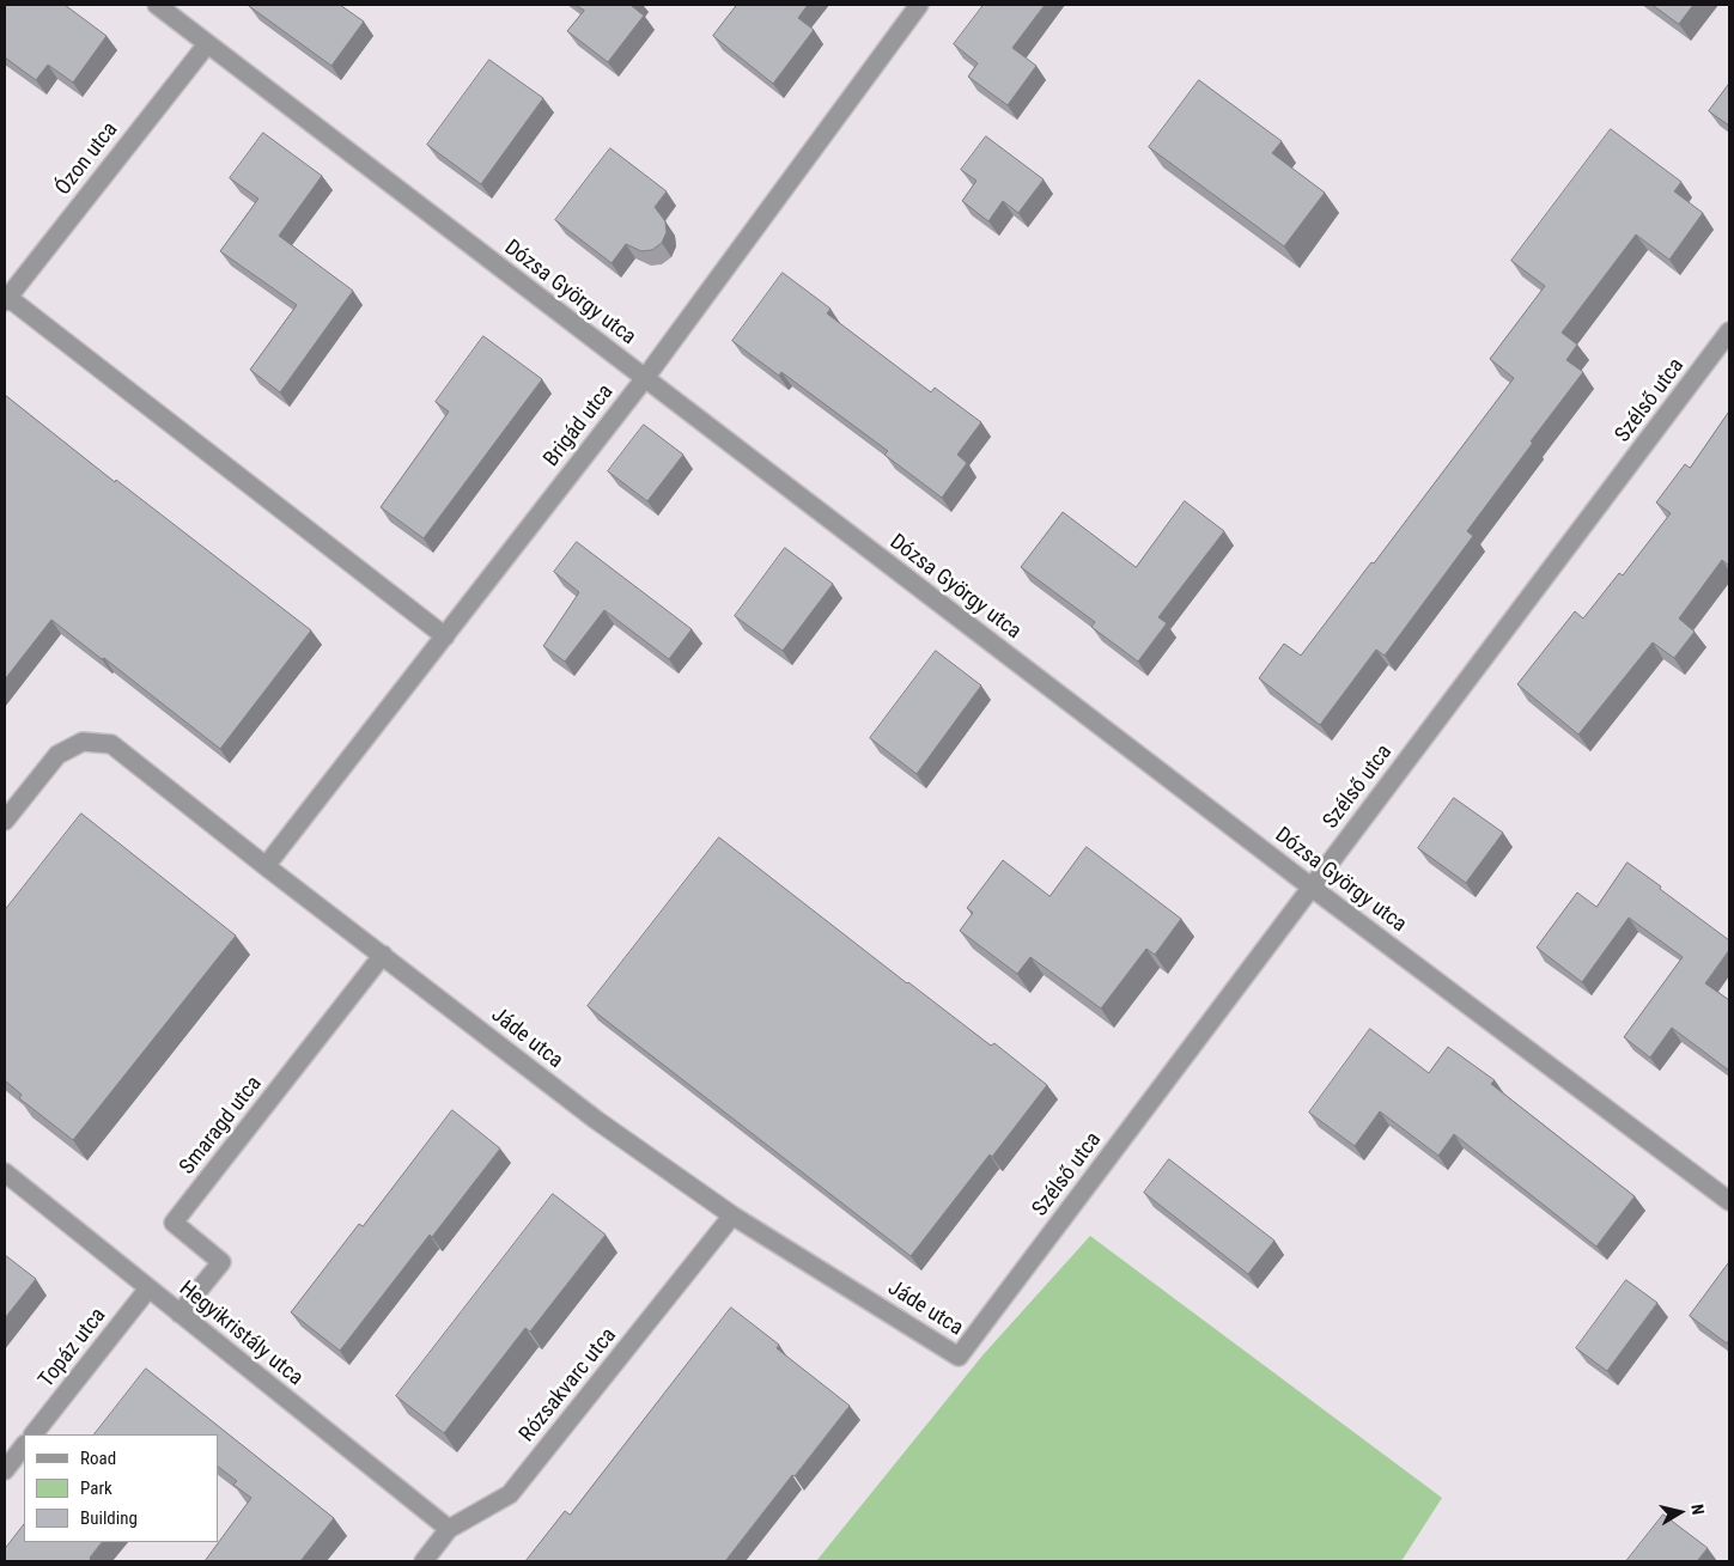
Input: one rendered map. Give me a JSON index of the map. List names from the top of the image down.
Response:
{
  "streets": {
    "street": [
      "Ózon utca",
      "Dózsa György utca",
      "Szélső utca",
      "Brigád utca",
      "Jáde utca",
      "Smaragd utca",
      "Hegyikristály utca",
      "Topáz utca",
      "Rózsakvarc utca"
    ]
  },
  "crossings": [
    ["Ózon utca", "Dózsa György utca"],
    ["Dózsa György utca", "Szélső utca"],
    ["Dózsa György utca", "Brigád utca"],
    ["Szélső utca", "Jáde utca"],
    ["Brigád utca", "Jáde utca"],
    ["Jáde utca", "Smaragd utca"],
    ["Jáde utca", "Rózsakvarc utca"],
    ["Smaragd utca", "Hegyikristály utca"],
    ["Hegyikristály utca", "Topáz utca"],
    ["Hegyikristály utca", "Rózsakvarc utca"]
  ],
  "legend": ["Road", "Park", "Building"],
  "north": "right"
}
